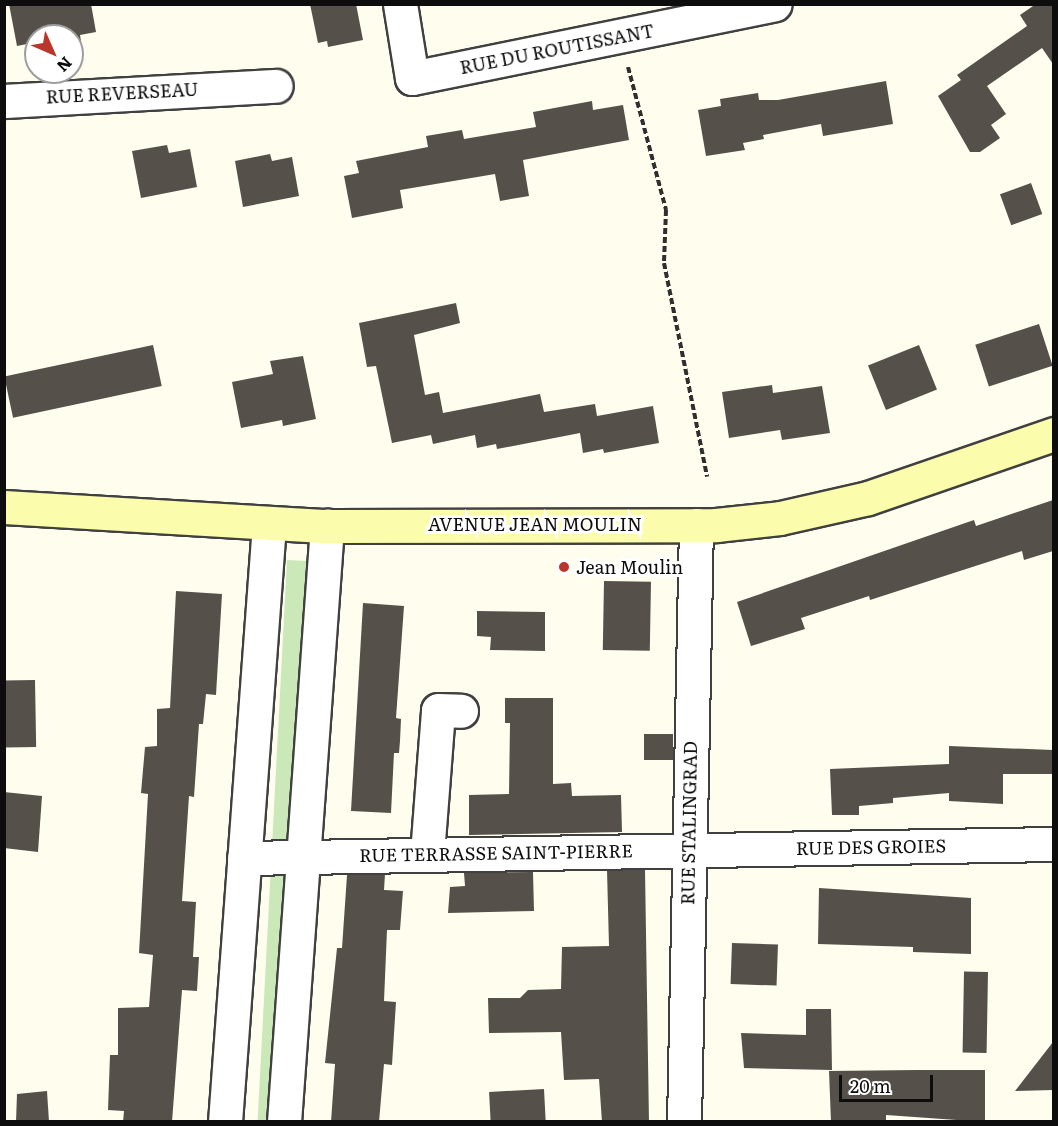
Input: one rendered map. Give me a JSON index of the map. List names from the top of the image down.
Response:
{
  "streets": {
    "main road": ["AVENUE JEAN MOULIN"],
    "street": [
      "RUE DU ROUTISSANT",
      "RUE REVERSEAU",
      "RUE STALINGRAD",
      "RUE DES GROIES",
      "RUE TERRASSE SAINT-PIERRE"
    ]
  },
  "crossings": [
    ["AVENUE JEAN MOULIN", "RUE STALINGRAD"],
    ["RUE STALINGRAD", "RUE DES GROIES"],
    ["RUE STALINGRAD", "RUE TERRASSE SAINT-PIERRE"],
    ["RUE DES GROIES", "RUE TERRASSE SAINT-PIERRE"]
  ],
  "places": ["Jean Moulin"],
  "scale_bar": "20 m",
  "north": "bottom right"
}
